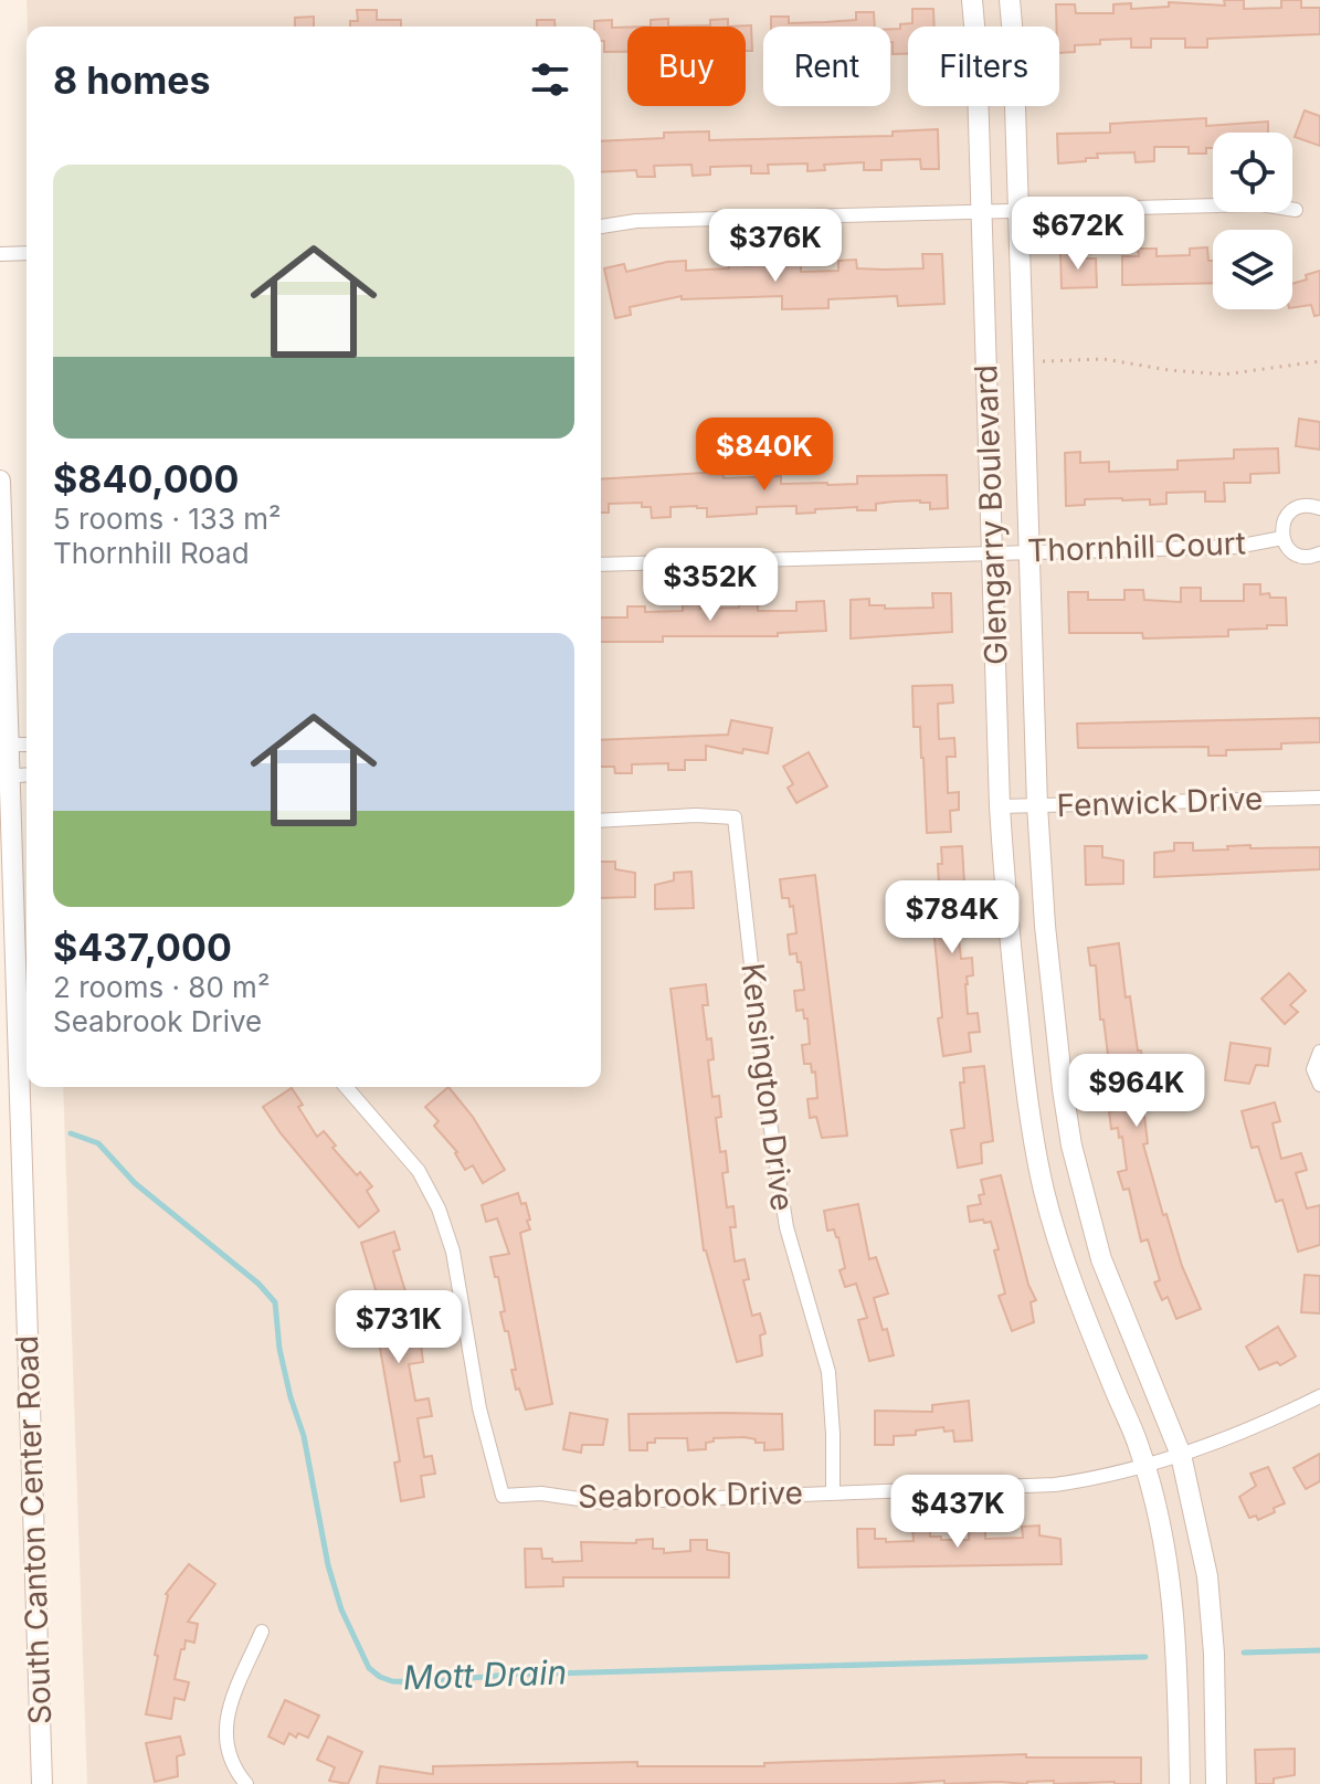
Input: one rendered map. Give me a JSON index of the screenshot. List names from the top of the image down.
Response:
{
  "streets": {
    "street": [
      "Glengarry Boulevard",
      "Thornhill Court",
      "Fenwick Drive",
      "Kensington Drive",
      "Seabrook Drive",
      "South Canton Center Road"
    ]
  },
  "crossings": [
    ["Glengarry Boulevard", "Thornhill Court"],
    ["Glengarry Boulevard", "Fenwick Drive"],
    ["Glengarry Boulevard", "Seabrook Drive"],
    ["Kensington Drive", "Seabrook Drive"]
  ],
  "water": ["Mott Drain"],
  "page": {
    "chip": ["Buy", "Rent", "Filters"],
    "heading": "8 homes",
    "list": [
      {
        "name": "$840,000",
        "note": "5 rooms · 133 m² · Thornhill Road"
      },
      {
        "name": "$437,000",
        "note": "2 rooms · 80 m² · Seabrook Drive"
      }
    ],
    "price": [
      "$672K",
      "$376K",
      "$840K",
      "$352K",
      "$784K",
      "$964K",
      "$731K",
      "$437K"
    ]
  }
}
